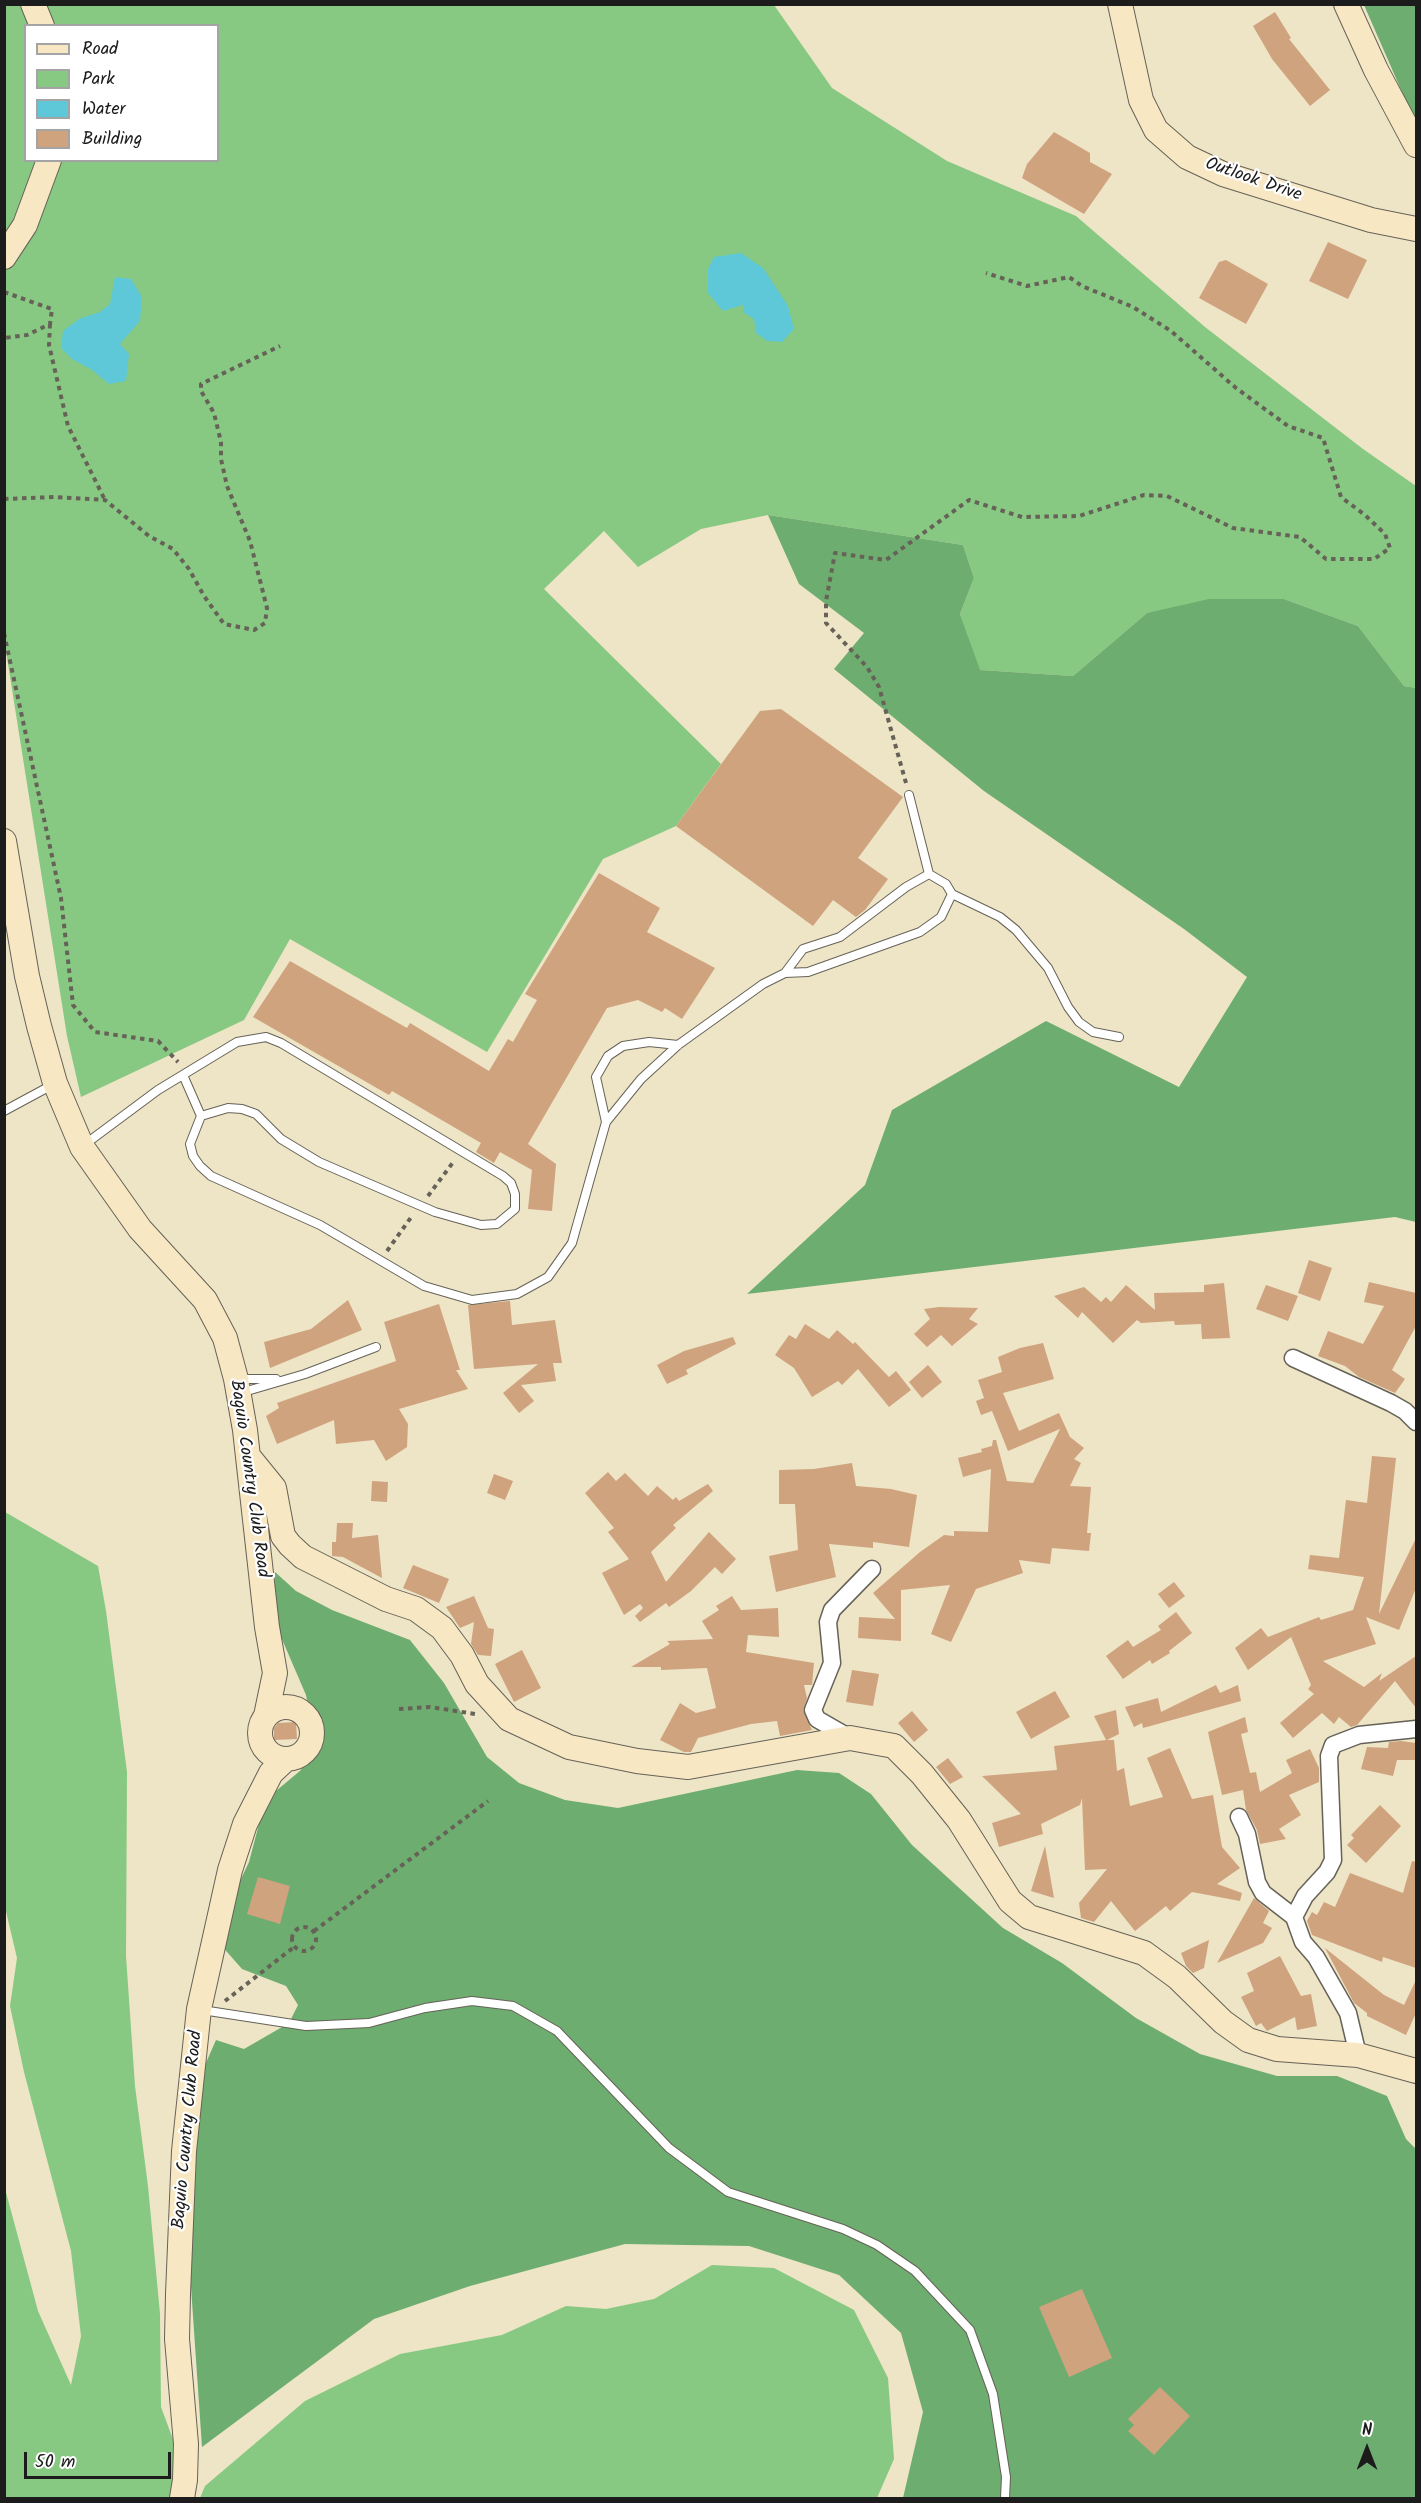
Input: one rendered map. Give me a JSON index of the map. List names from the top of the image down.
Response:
{
  "streets": {
    "main road": ["Outlook Drive", "Baguio Country Club Road"]
  },
  "legend": [
    "Road",
    "Park",
    "Water",
    "Building"
  ],
  "scale_bar": "50 m",
  "north": "top"
}
